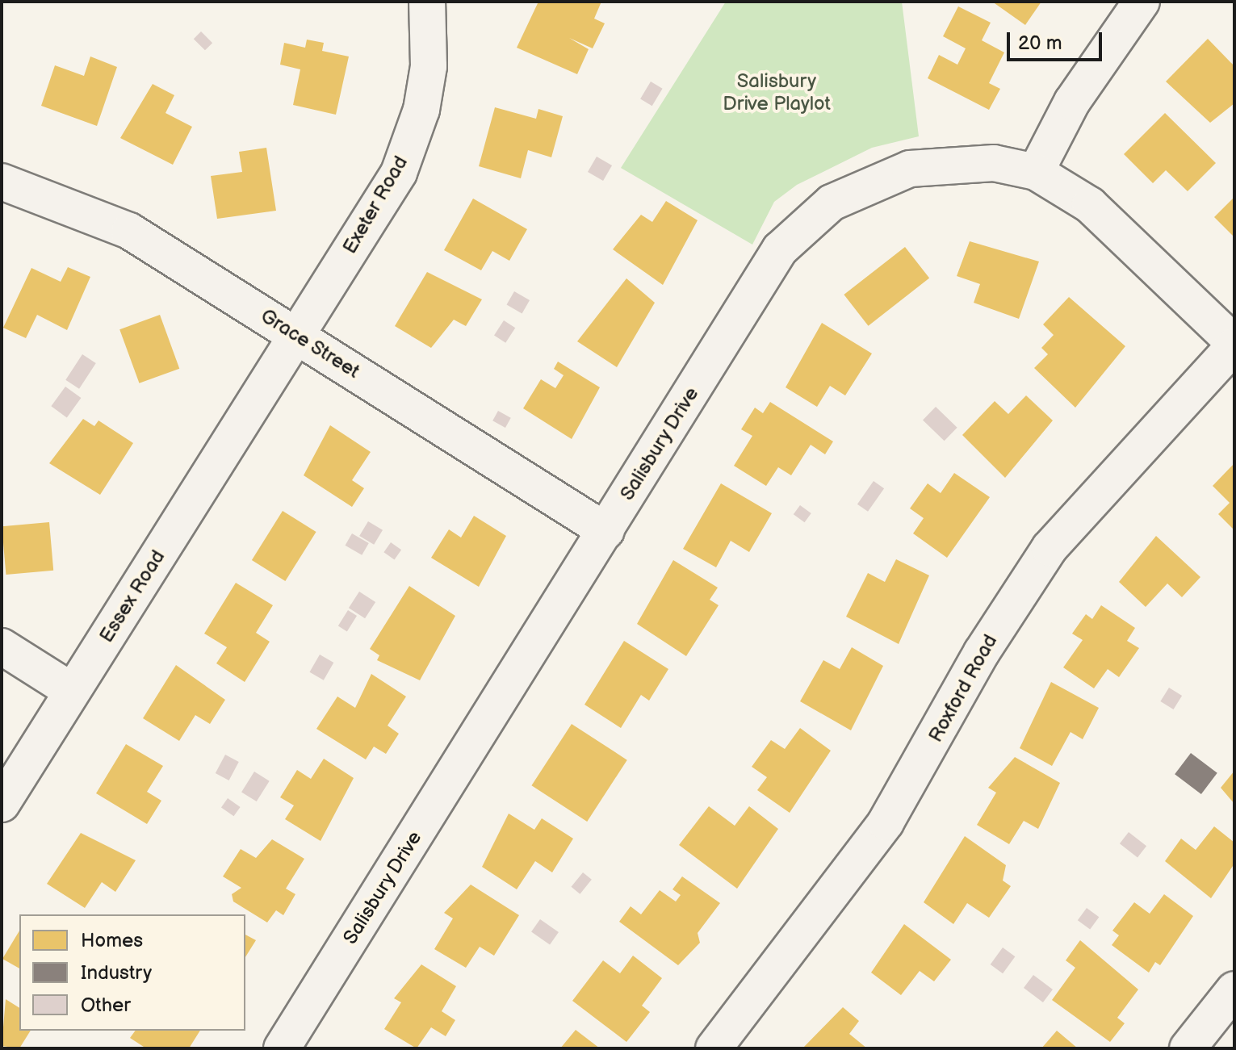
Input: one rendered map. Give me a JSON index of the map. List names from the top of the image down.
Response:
{
  "streets": {
    "street": [
      "Exeter Road",
      "Grace Street",
      "Salisbury Drive",
      "Essex Road",
      "Roxford Road"
    ]
  },
  "crossings": [
    ["Exeter Road", "Grace Street"],
    ["Exeter Road", "Essex Road"],
    ["Grace Street", "Salisbury Drive"]
  ],
  "parks": ["Salisbury Drive Playlot"],
  "legend": ["Homes", "Industry", "Other"],
  "scale_bar": "20 m"
}
